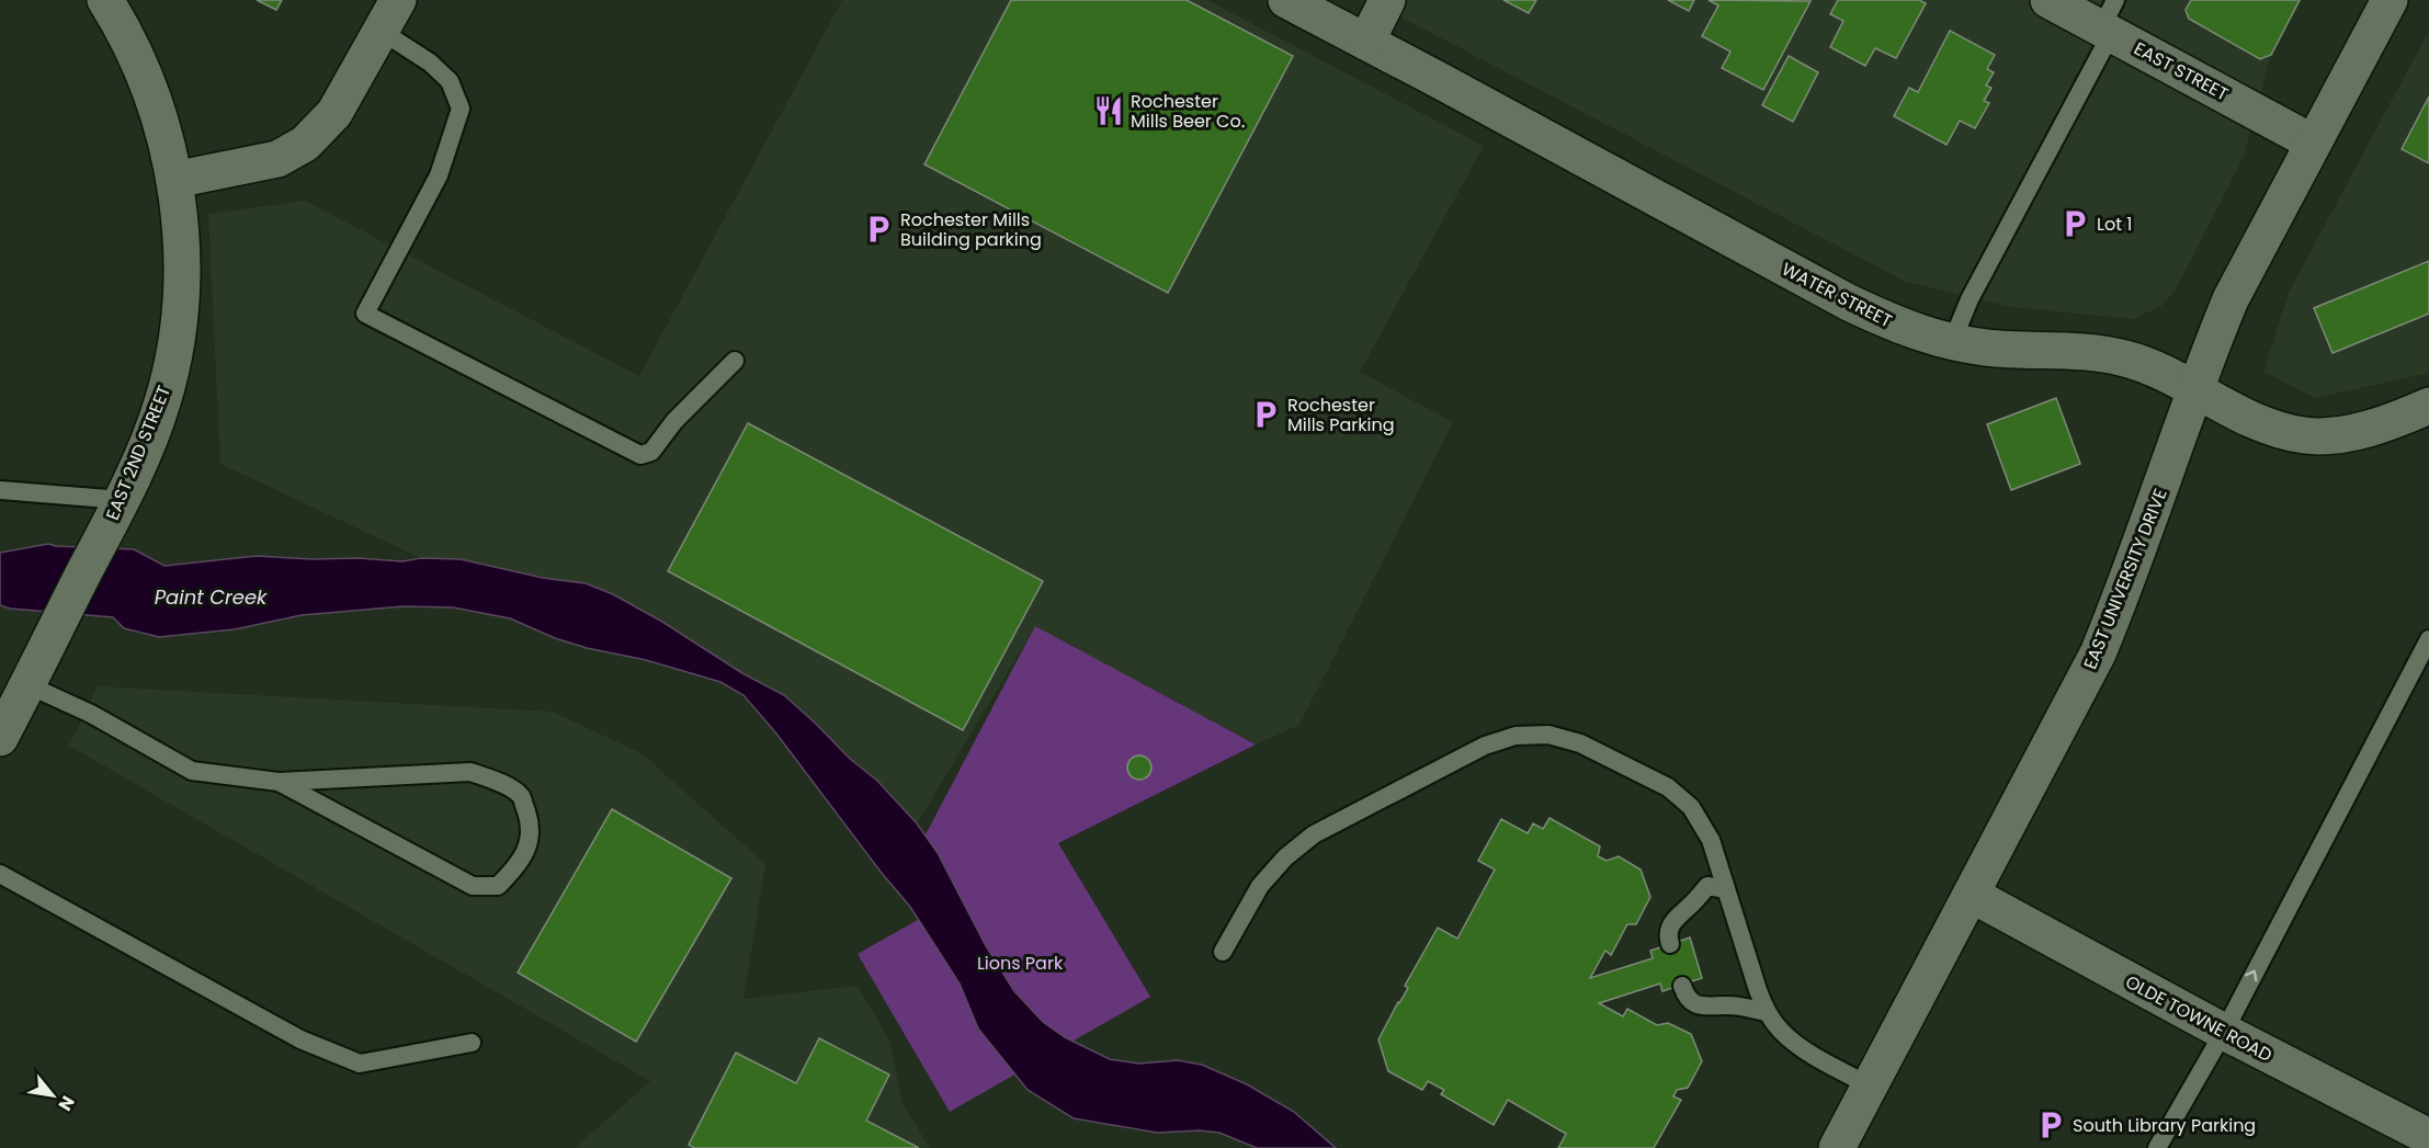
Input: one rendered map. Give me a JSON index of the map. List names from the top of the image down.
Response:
{
  "streets": {
    "street": [
      "EAST STREET",
      "WATER STREET",
      "EAST 2ND STREET",
      "EAST UNIVERSITY DRIVE",
      "OLDE TOWNE ROAD"
    ]
  },
  "crossings": [
    ["EAST STREET", "EAST UNIVERSITY DRIVE"],
    ["WATER STREET", "EAST UNIVERSITY DRIVE"],
    ["EAST UNIVERSITY DRIVE", "OLDE TOWNE ROAD"]
  ],
  "water": ["Paint Creek"],
  "parks": ["Lions Park"],
  "places": {
    "restaurant": ["Rochester Mills Beer Co."],
    "parking": [
      "Lot 1",
      "Rochester Mills Building parking",
      "Rochester Mills Parking",
      "South Library Parking"
    ]
  },
  "north": "bottom right"
}
